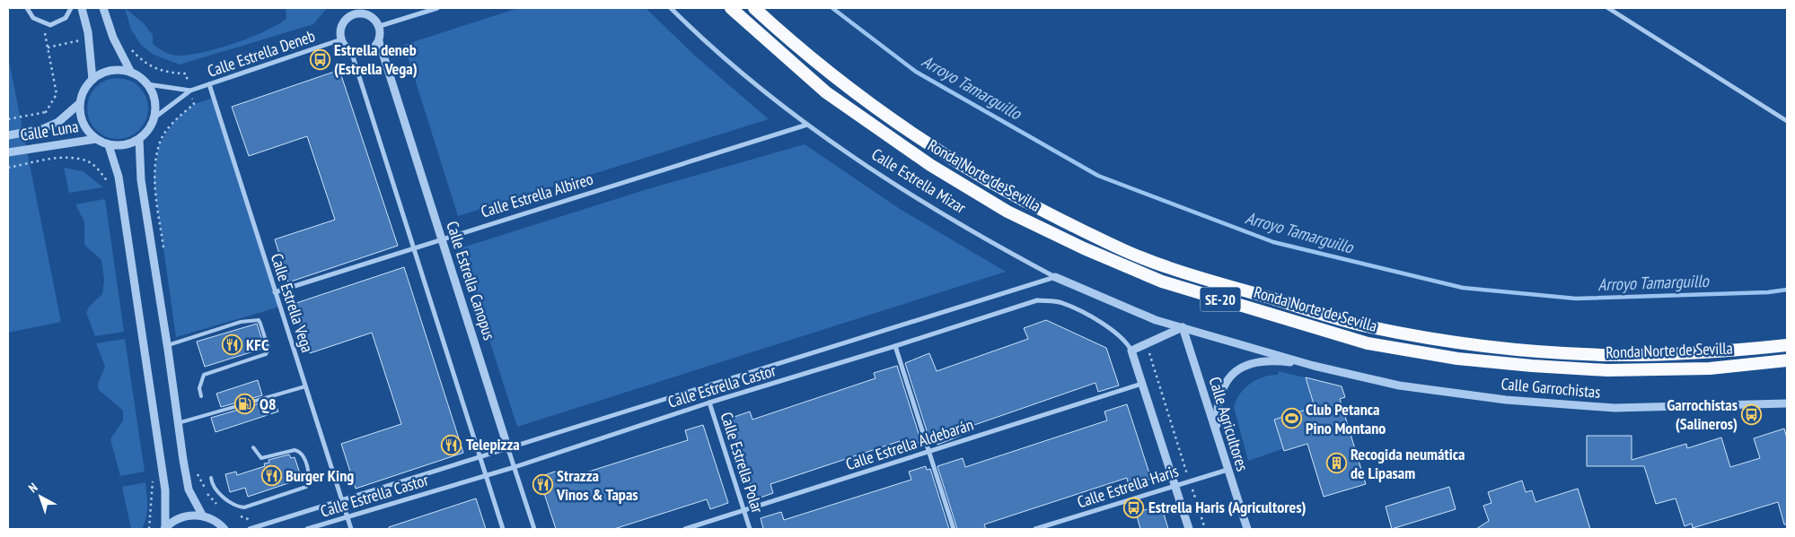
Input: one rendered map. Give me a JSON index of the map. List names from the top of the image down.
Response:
{
  "streets": {
    "highway": ["Ronda Norte de Sevilla", "SE-20"],
    "street": [
      "Calle Estrella Deneb",
      "Calle Luna",
      "Calle Estrella Mizar",
      "Calle Estrella Albireo",
      "Calle Estrella Canopus",
      "Calle Estrella Vega",
      "Calle Estrella Castor",
      "Calle Garrochistas",
      "Calle Agricultores",
      "Calle Estrella Aldebarán",
      "Calle Estrella Polar",
      "Calle Estrella Haris"
    ]
  },
  "crossings": [
    ["Calle Estrella Deneb", "Calle Estrella Canopus"],
    ["Calle Estrella Deneb", "Calle Estrella Vega"],
    ["Calle Estrella Mizar", "Calle Estrella Albireo"],
    ["Calle Estrella Mizar", "Calle Estrella Castor"],
    ["Calle Estrella Mizar", "Calle Garrochistas"],
    ["Calle Estrella Mizar", "Calle Agricultores"],
    ["Calle Estrella Albireo", "Calle Estrella Canopus"],
    ["Calle Estrella Albireo", "Calle Estrella Vega"],
    ["Calle Estrella Canopus", "Calle Estrella Castor"],
    ["Calle Estrella Vega", "Calle Estrella Castor"],
    ["Calle Estrella Castor", "Calle Estrella Polar"],
    ["Calle Agricultores", "Calle Estrella Haris"],
    ["Calle Estrella Aldebarán", "Calle Estrella Polar"]
  ],
  "water": ["Arroyo Tamarguillo"],
  "places": {
    "bus stop": ["Estrella deneb (Estrella Vega)", "Garrochistas (Salineros)", "Estrella Haris (Agricultores)"],
    "restaurant": [
      "KFC",
      "Telepizza",
      "Burger King",
      "Strazza Vinos & Tapas"
    ],
    "fuel station": ["Q8"],
    "sports": ["Club Petanca Pino Montano"],
    "building": ["Recogida neumática de Lipasam"]
  },
  "north": "top left"
}
